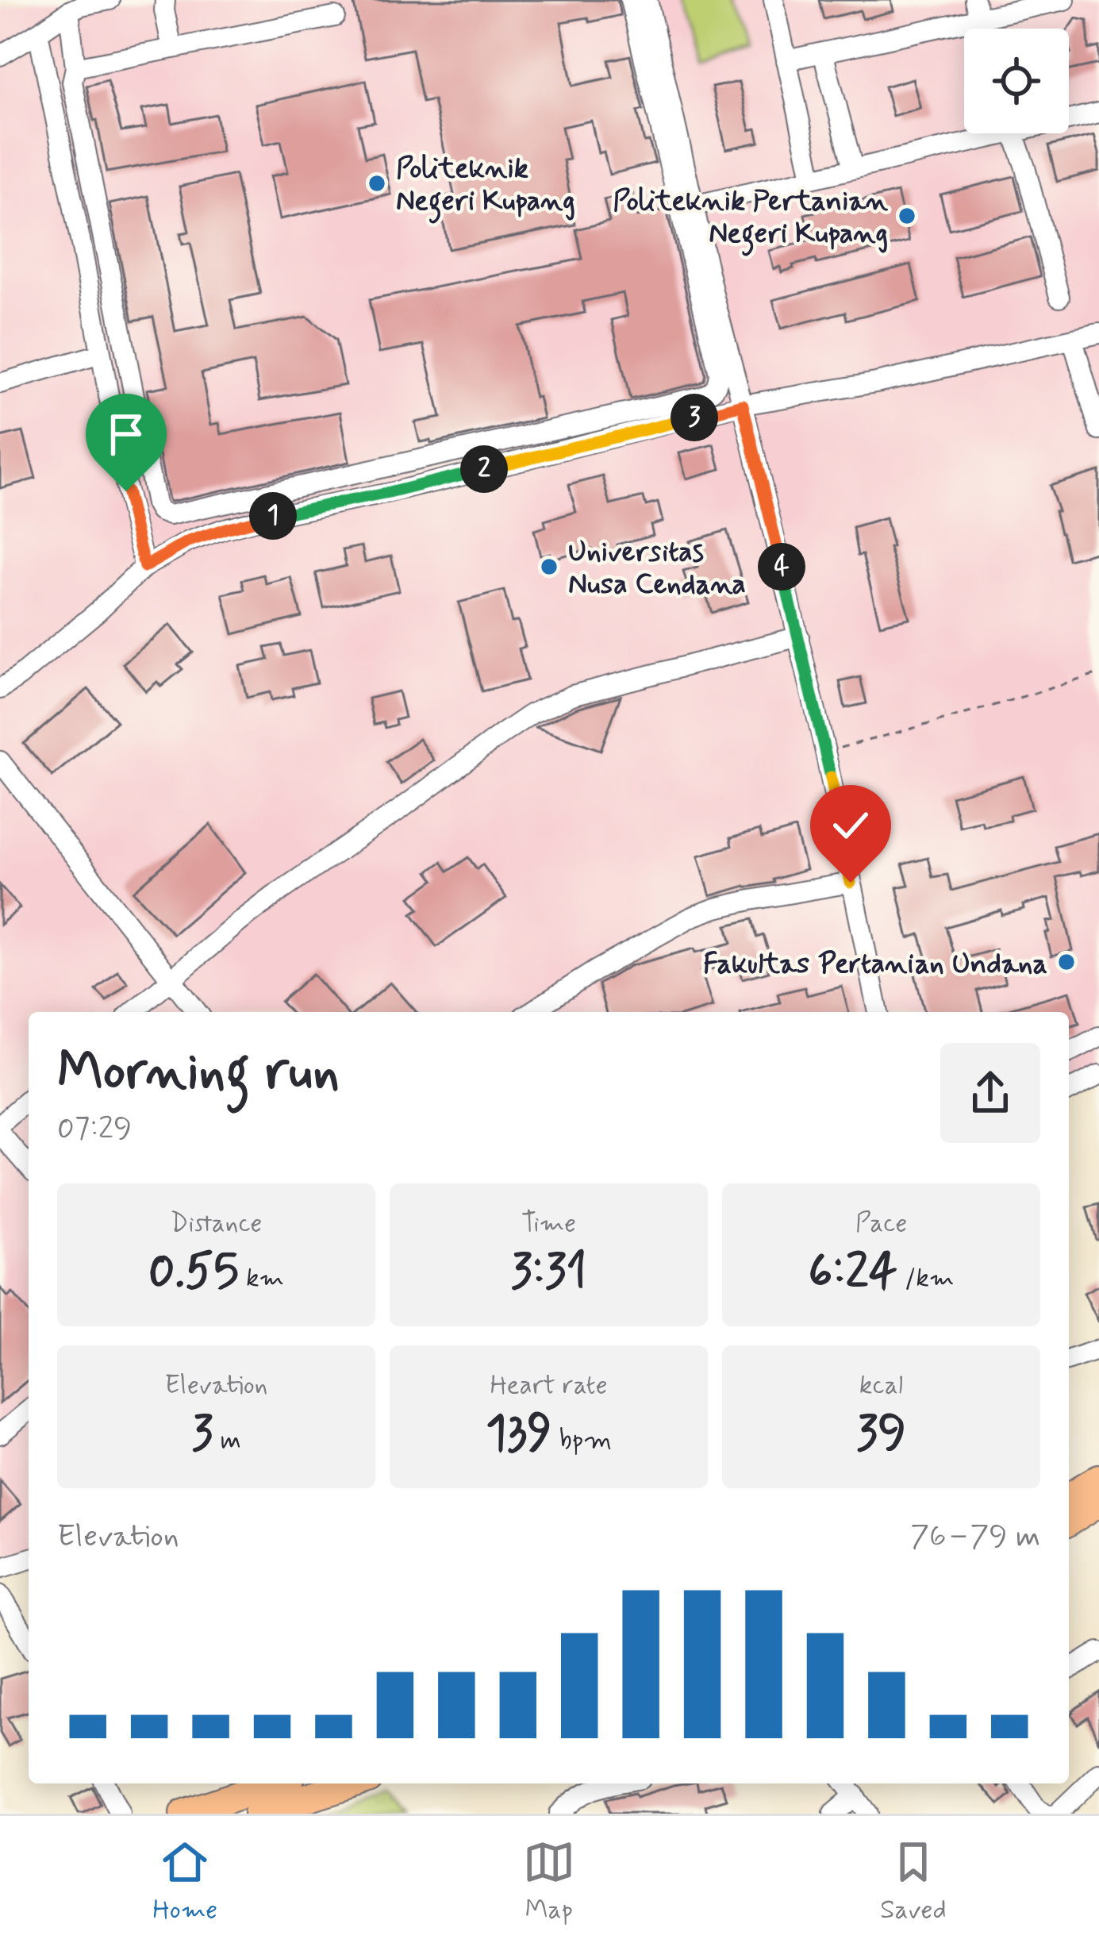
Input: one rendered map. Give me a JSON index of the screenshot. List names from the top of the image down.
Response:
{
  "places": [
    "Politeknik Negeri Kupang",
    "Politeknik Pertanian Negeri Kupang",
    "Universitas Nusa Cendana",
    "Fakultas Pertanian Undana"
  ],
  "page": {
    "pins": [
      "3",
      "2",
      "1",
      "4"
    ],
    "heading": ["Morning run", "07:29"],
    "stats": [
      ["Distance", "0.55 km"],
      ["Time", "3:31"],
      ["Pace", "6:24 /km"],
      ["Elevation", "3 m"],
      ["Heart rate", "139 bpm"],
      ["kcal", "39"]
    ],
    "chart": ["Elevation", "76–79 m"],
    "tabs": ["Home", "Map", "Saved"]
  }
}
